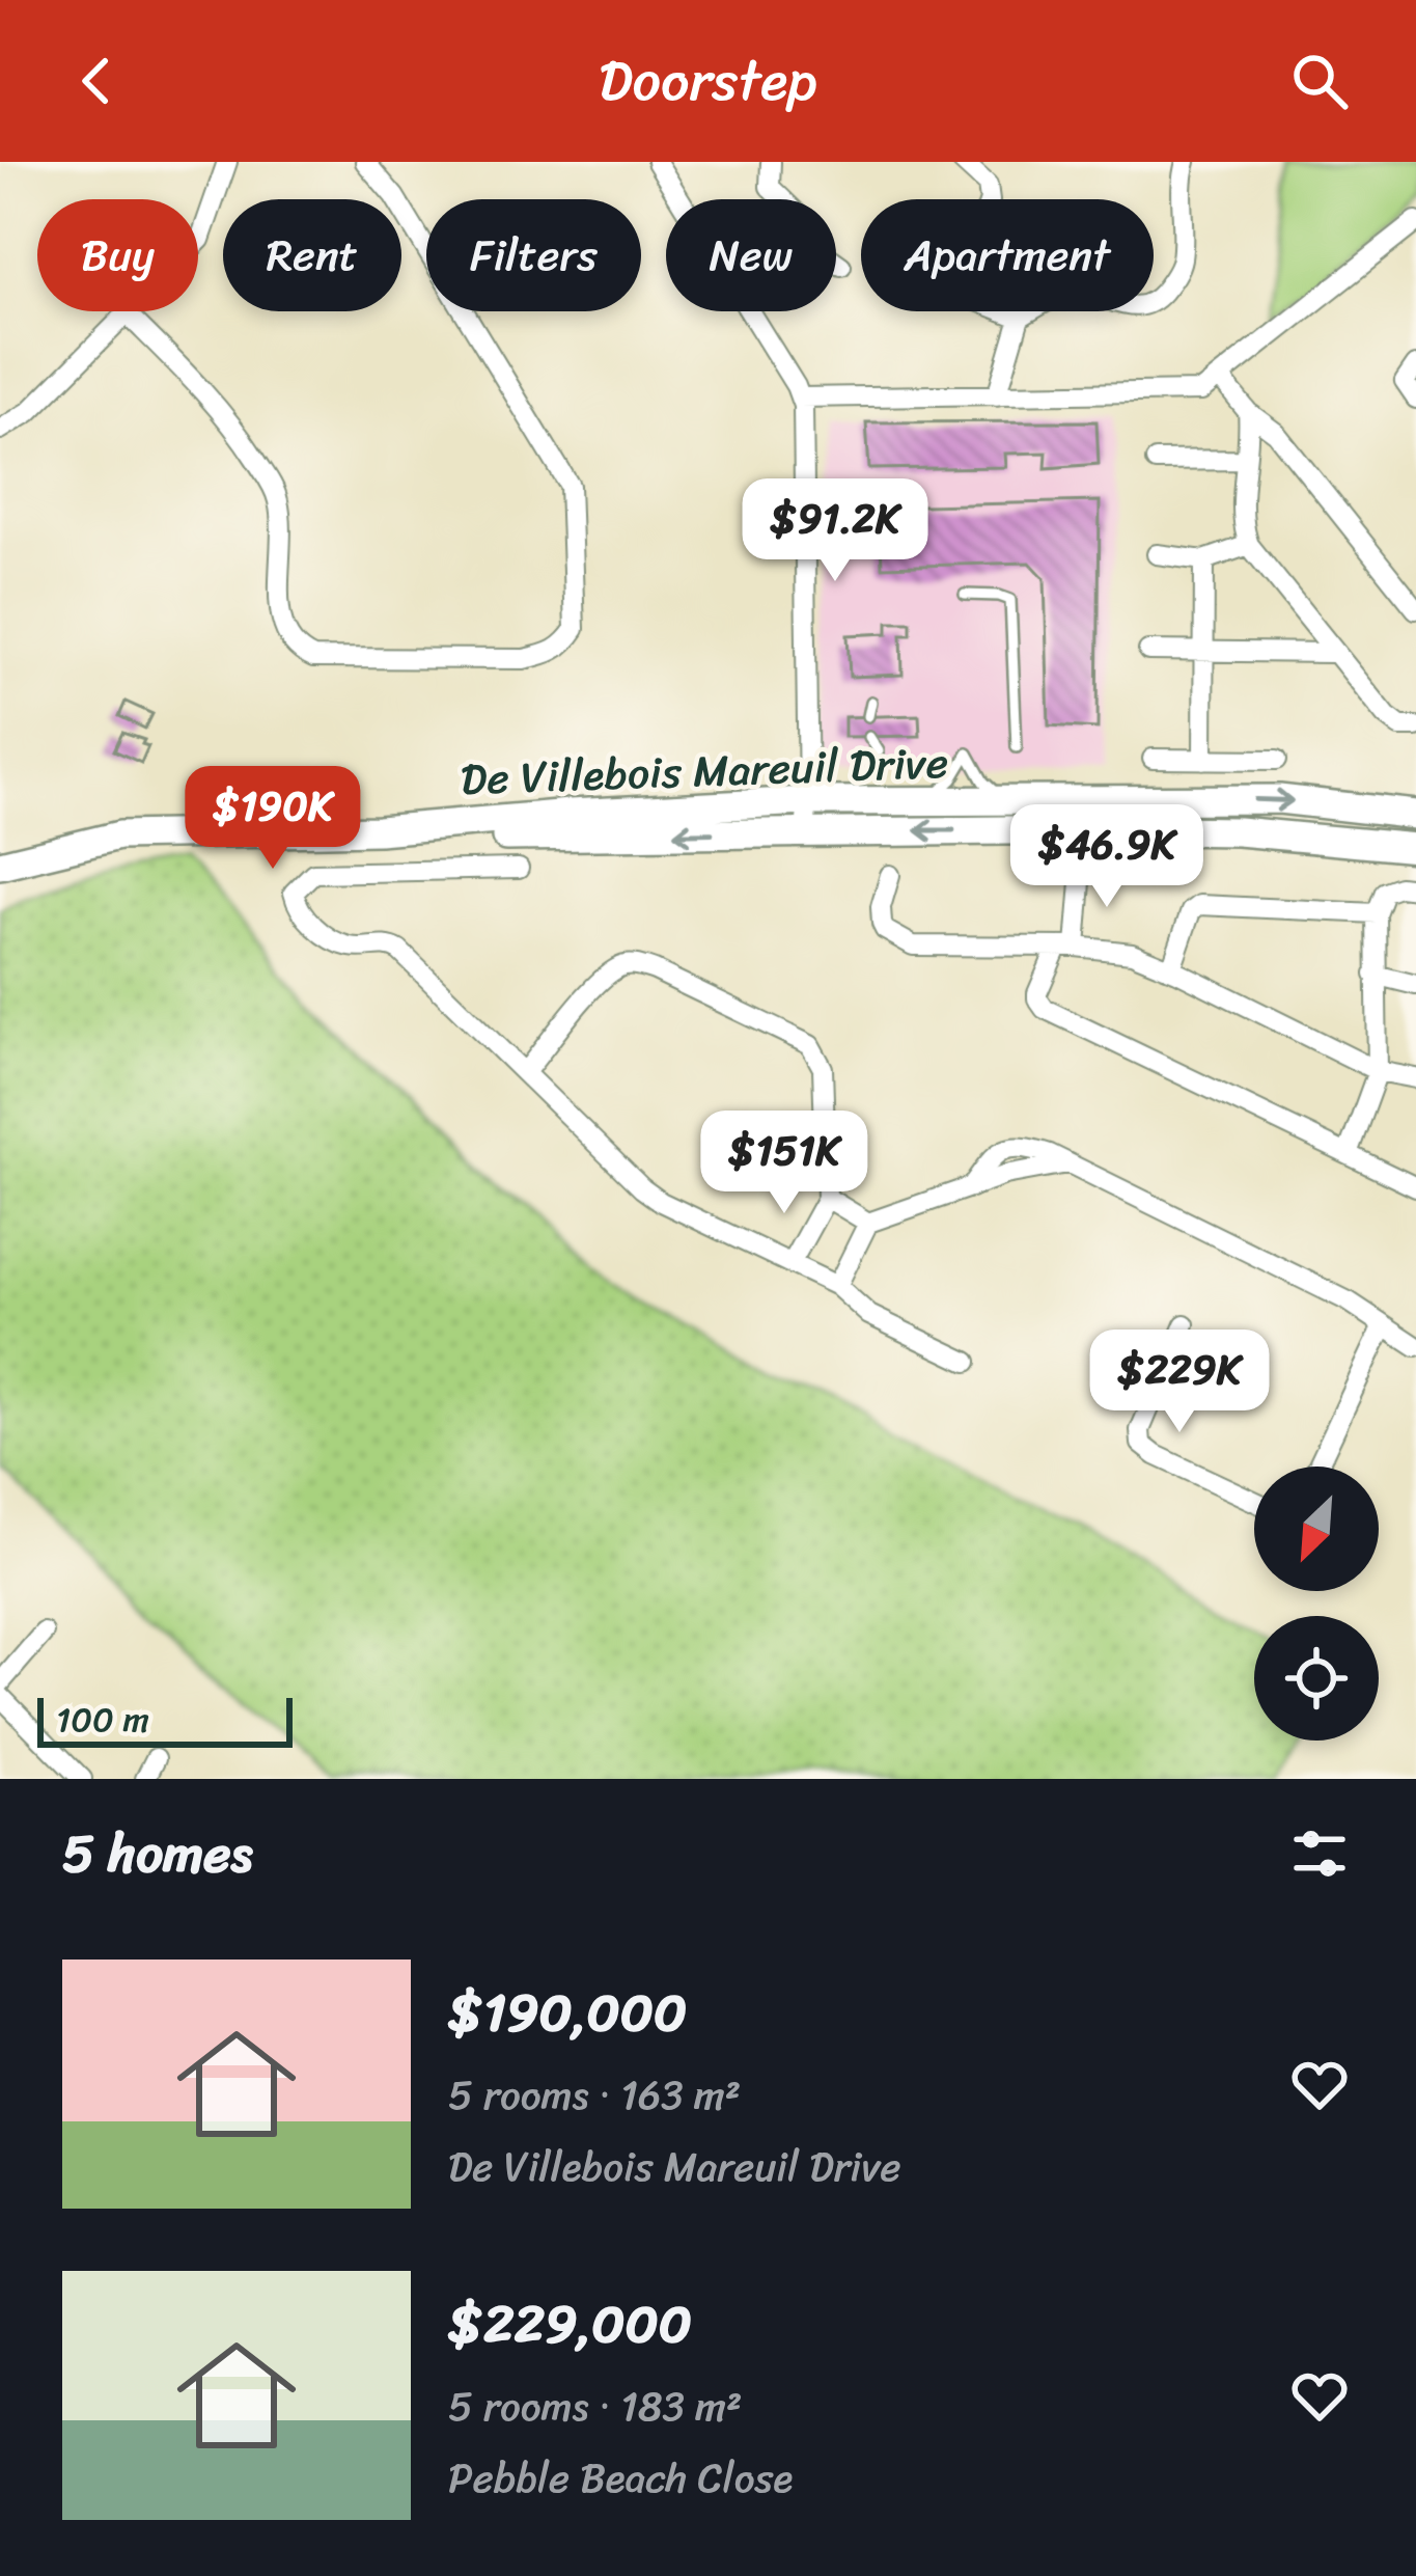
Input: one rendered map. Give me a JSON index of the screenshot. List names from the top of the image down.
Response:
{
  "streets": {
    "main road": ["De Villebois Mareuil Drive"]
  },
  "scale_bar": "100 m",
  "north": "bottom left",
  "page": {
    "header": "Doorstep",
    "chip": [
      "Buy",
      "Rent",
      "Filters",
      "New",
      "Apartment"
    ],
    "price": [
      "$91.2K",
      "$190K",
      "$46.9K",
      "$151K",
      "$229K"
    ],
    "scale": "100 m",
    "heading": "5 homes",
    "list": [
      {
        "name": "$190,000",
        "note": "5 rooms · 163 m² · De Villebois Mareuil Drive"
      },
      {
        "name": "$229,000",
        "note": "5 rooms · 183 m² · Pebble Beach Close"
      }
    ]
  }
}
